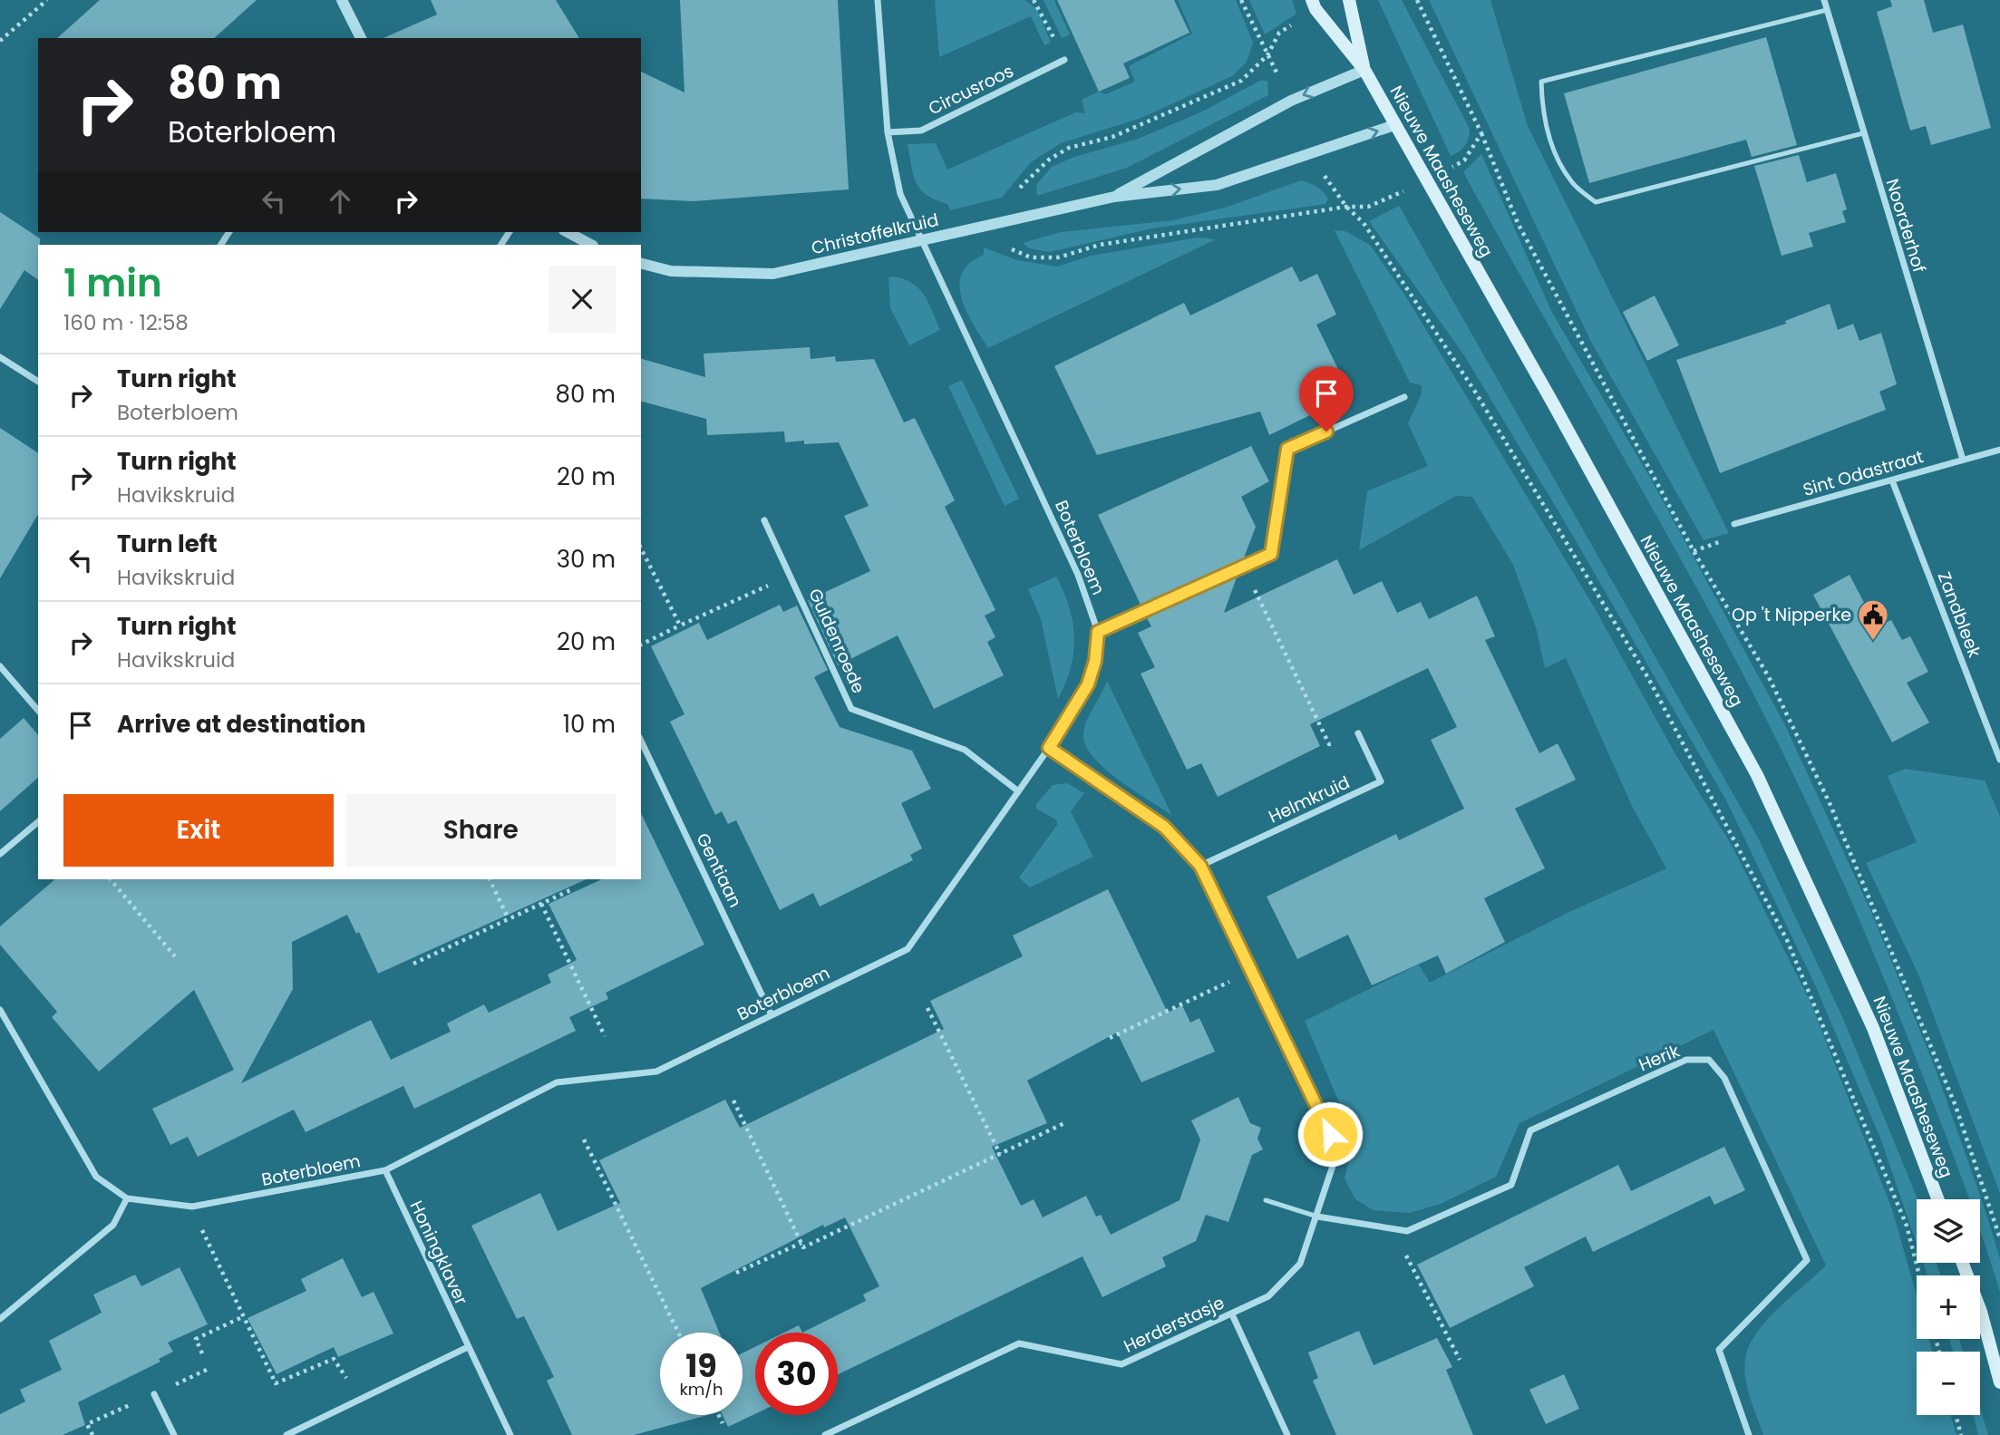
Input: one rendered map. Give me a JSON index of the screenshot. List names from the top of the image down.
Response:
{
  "streets": {
    "main road": ["Nieuwe Maasheseweg"],
    "street": [
      "Circusroos",
      "Noorderhof",
      "Christoffelkruid",
      "Sint Odastraat",
      "Boterbloem",
      "Zandbleek",
      "Guldenroede",
      "Helmkruid",
      "Gentiaan",
      "Herik",
      "Honingklaver",
      "Herderstasje"
    ]
  },
  "crossings": [
    ["Nieuwe Maasheseweg", "Christoffelkruid"],
    ["Noorderhof", "Sint Odastraat"],
    ["Christoffelkruid", "Boterbloem"],
    ["Sint Odastraat", "Zandbleek"],
    ["Boterbloem", "Guldenroede"],
    ["Boterbloem", "Gentiaan"],
    ["Boterbloem", "Honingklaver"]
  ],
  "places": {
    "public building": ["Op 't Nipperke"]
  },
  "page": {
    "turn": ["80 m", "Boterbloem"],
    "heading": ["1 min", "160 m · 12:58"],
    "list": [
      {
        "name": "Turn right",
        "note": "Boterbloem",
        "value": "80 m"
      },
      {
        "name": "Turn right",
        "note": "Havikskruid",
        "value": "20 m"
      },
      {
        "name": "Turn left",
        "note": "Havikskruid",
        "value": "30 m"
      },
      {
        "name": "Turn right",
        "note": "Havikskruid",
        "value": "20 m"
      },
      {
        "name": "Arrive at destination",
        "value": "10 m"
      }
    ],
    "buttons": ["Exit", "Share"],
    "map_buttons": ["+", "−"],
    "speed": "19 km/h",
    "limit": "30"
  }
}
